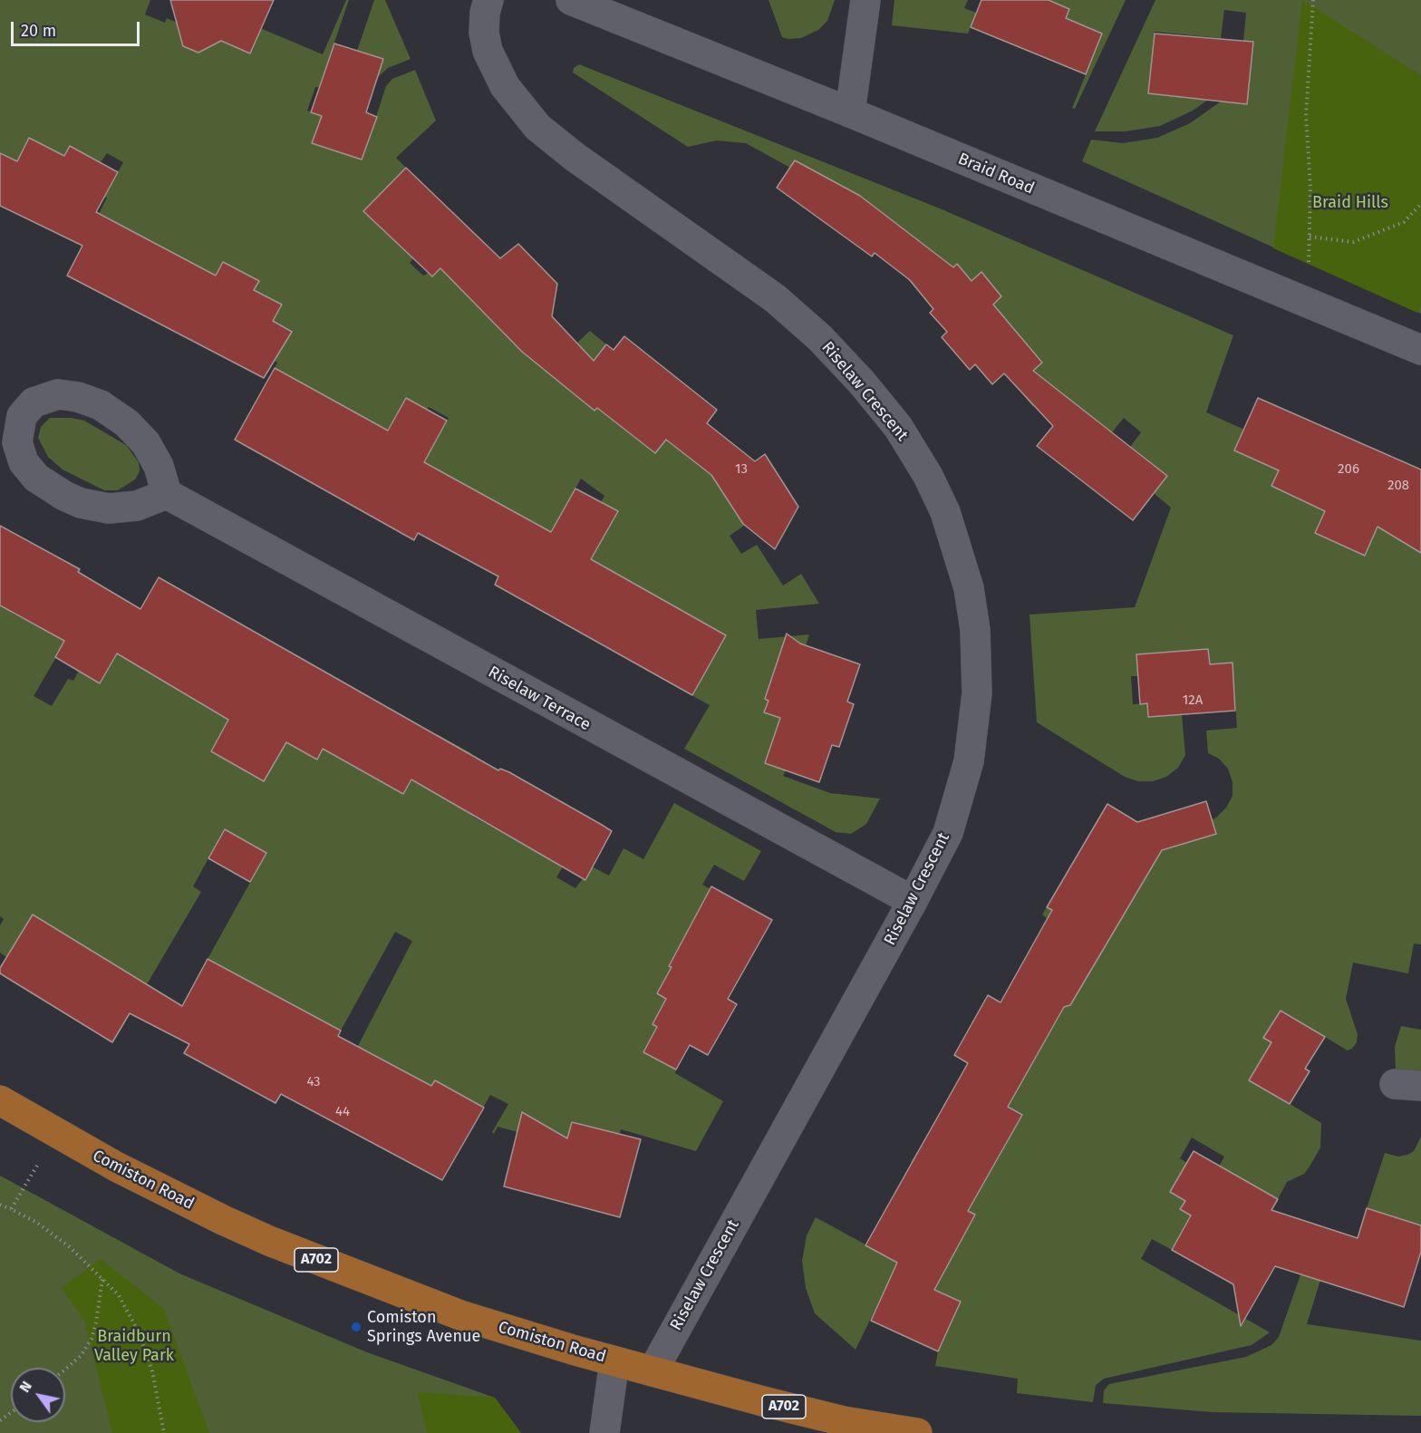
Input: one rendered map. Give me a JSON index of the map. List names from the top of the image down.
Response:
{
  "streets": {
    "main road": ["Comiston Road", "A702"],
    "street": ["Braid Road", "Riselaw Crescent", "Riselaw Terrace"]
  },
  "crossings": [
    ["Riselaw Crescent", "Riselaw Terrace"],
    ["Riselaw Crescent", "Comiston Road"]
  ],
  "parks": ["Braid Hills", "Braidburn Valley Park"],
  "places": ["Comiston Springs Avenue"],
  "house_numbers": [
    "13",
    "206",
    "208",
    "12A",
    "43",
    "44"
  ],
  "scale_bar": "20 m",
  "north": "top left"
}
